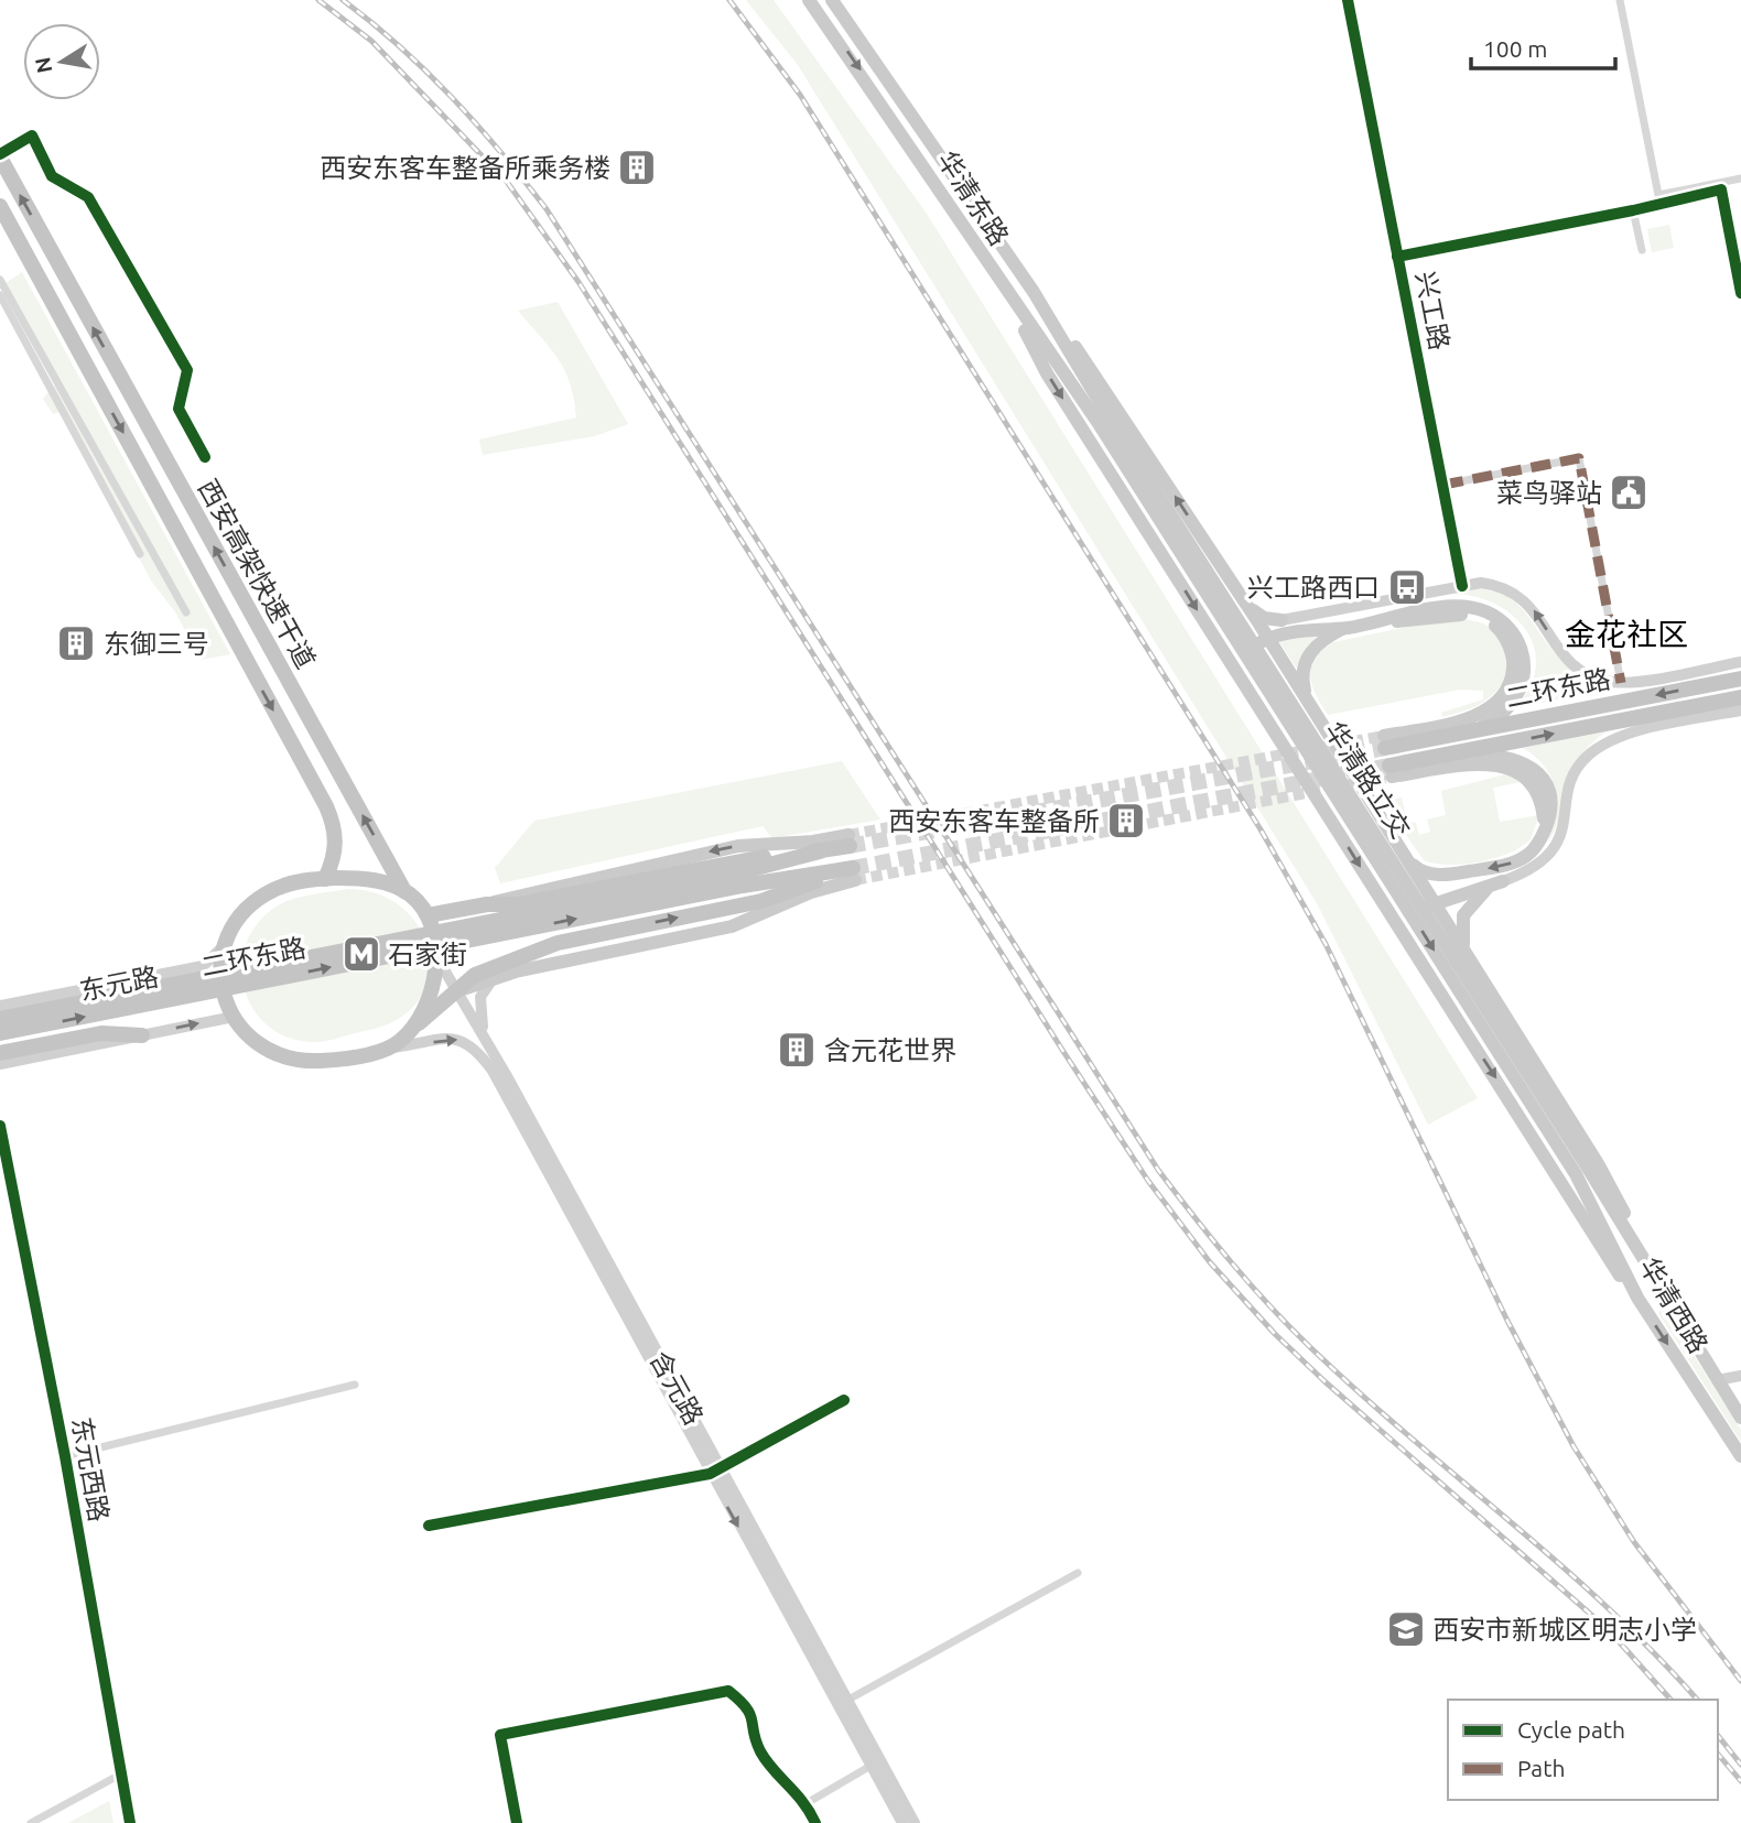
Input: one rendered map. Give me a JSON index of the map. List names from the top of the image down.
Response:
{
  "streets": {
    "highway": ["西安高架快速干道", "二环东路"],
    "main road": [
      "华清东路",
      "兴工路",
      "华清路立交",
      "东元路",
      "华清西路",
      "含元路",
      "东元西路"
    ]
  },
  "crossings": [
    ["华清东路", "华清路立交"],
    ["西安高架快速干道", "东元路"],
    ["西安高架快速干道", "含元路"],
    ["华清路立交", "华清西路"],
    ["东元路", "含元路"]
  ],
  "districts": ["金花社区"],
  "places": {
    "building": [
      "西安东客车整备所乘务楼",
      "东御三号",
      "西安东客车整备所",
      "含元花世界"
    ],
    "public building": ["菜鸟驿站"],
    "bus stop": ["兴工路西口"],
    "metro station": ["石家街"],
    "school or university": ["西安市新城区明志小学"]
  },
  "legend": ["Cycle path", "Path"],
  "scale_bar": "100 m",
  "north": "left"
}
